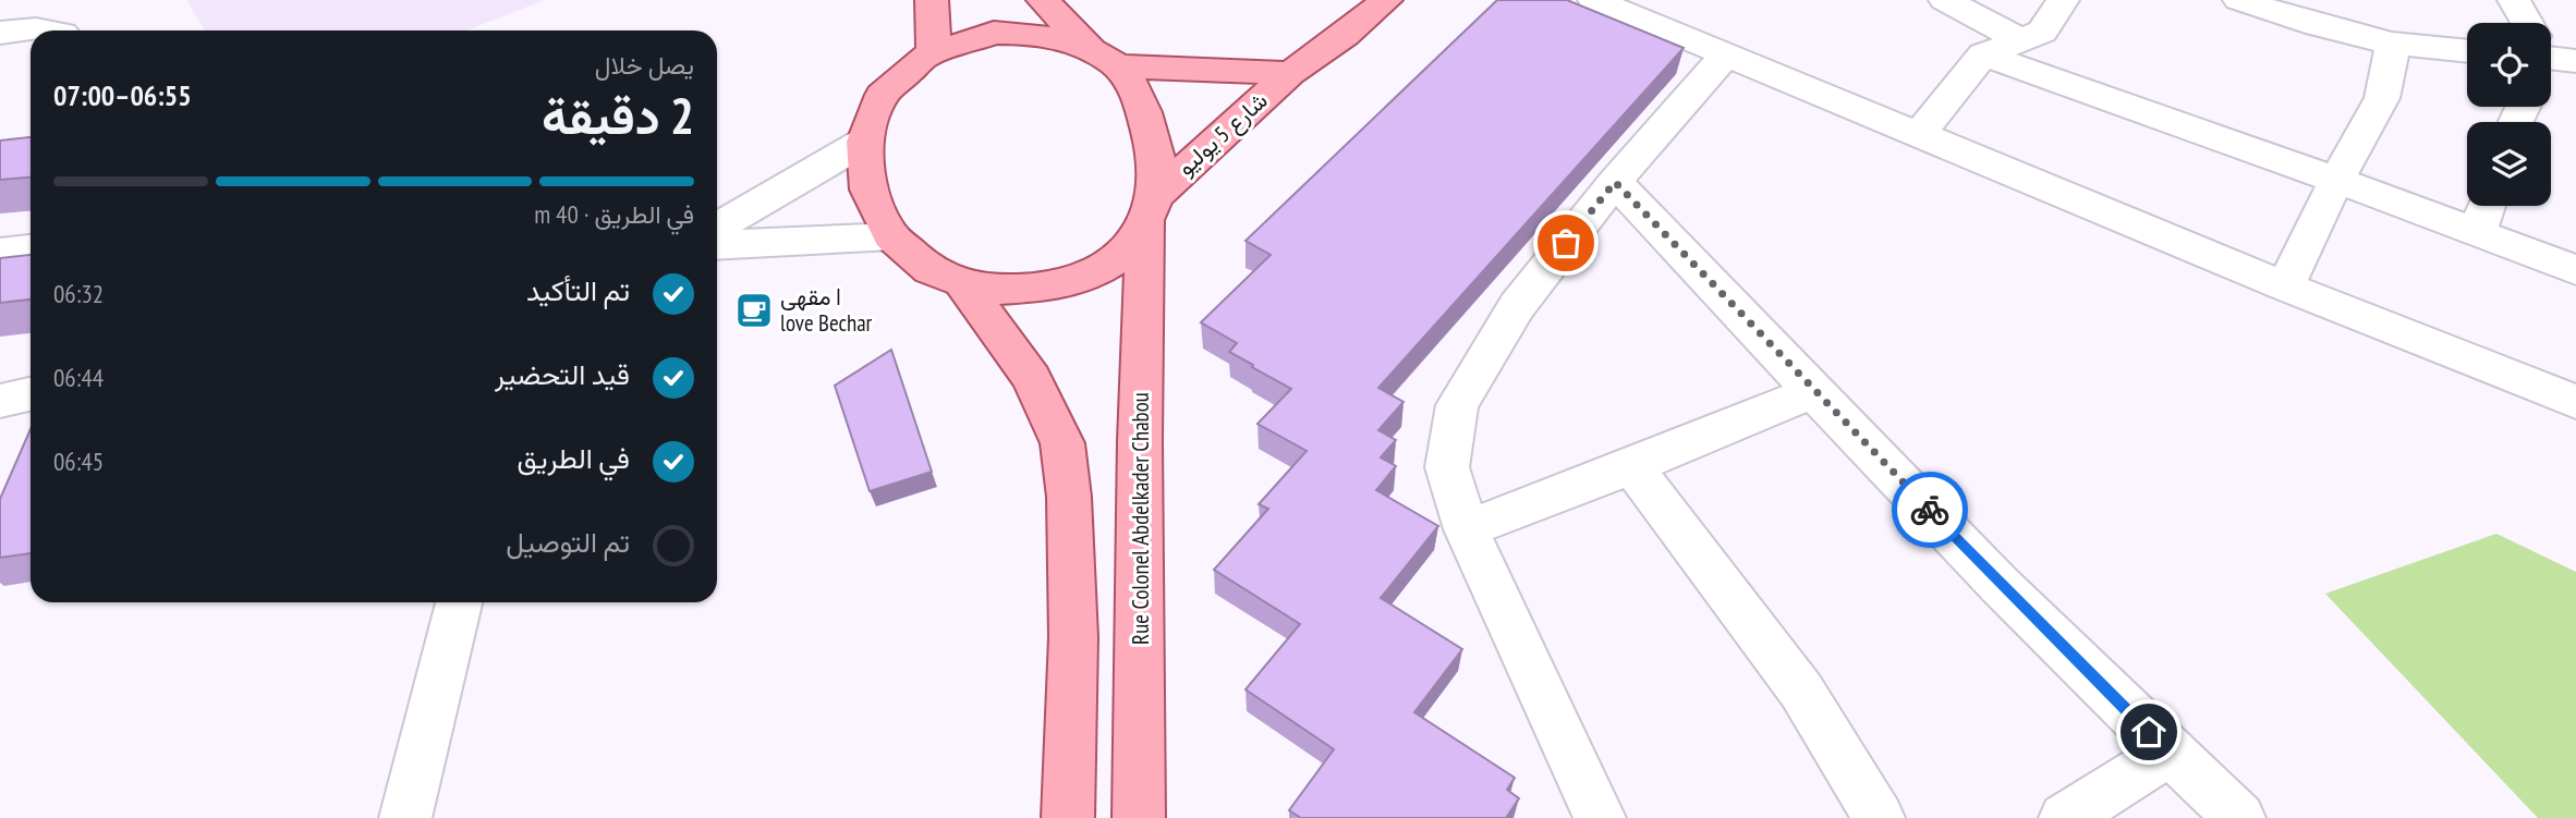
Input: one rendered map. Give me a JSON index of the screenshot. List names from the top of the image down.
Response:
{
  "streets": {
    "main road": ["شارع 5 يوليو", "Rue Colonel Abdelkader Chabou"]
  },
  "crossings": [
    ["شارع 5 يوليو", "Rue Colonel Abdelkader Chabou"]
  ],
  "places": {
    "cafe": ["مقهى I love Bechar"]
  },
  "page": {
    "heading": ["2 دقيقة", "يصل خلال", "06:55–07:00"],
    "bar": "في الطريق · 40 m",
    "list": [
      ["تم التأكيد", "06:32"],
      ["قيد التحضير", "06:44"],
      ["في الطريق", "06:45"],
      "تم التوصيل"
    ]
  }
}
